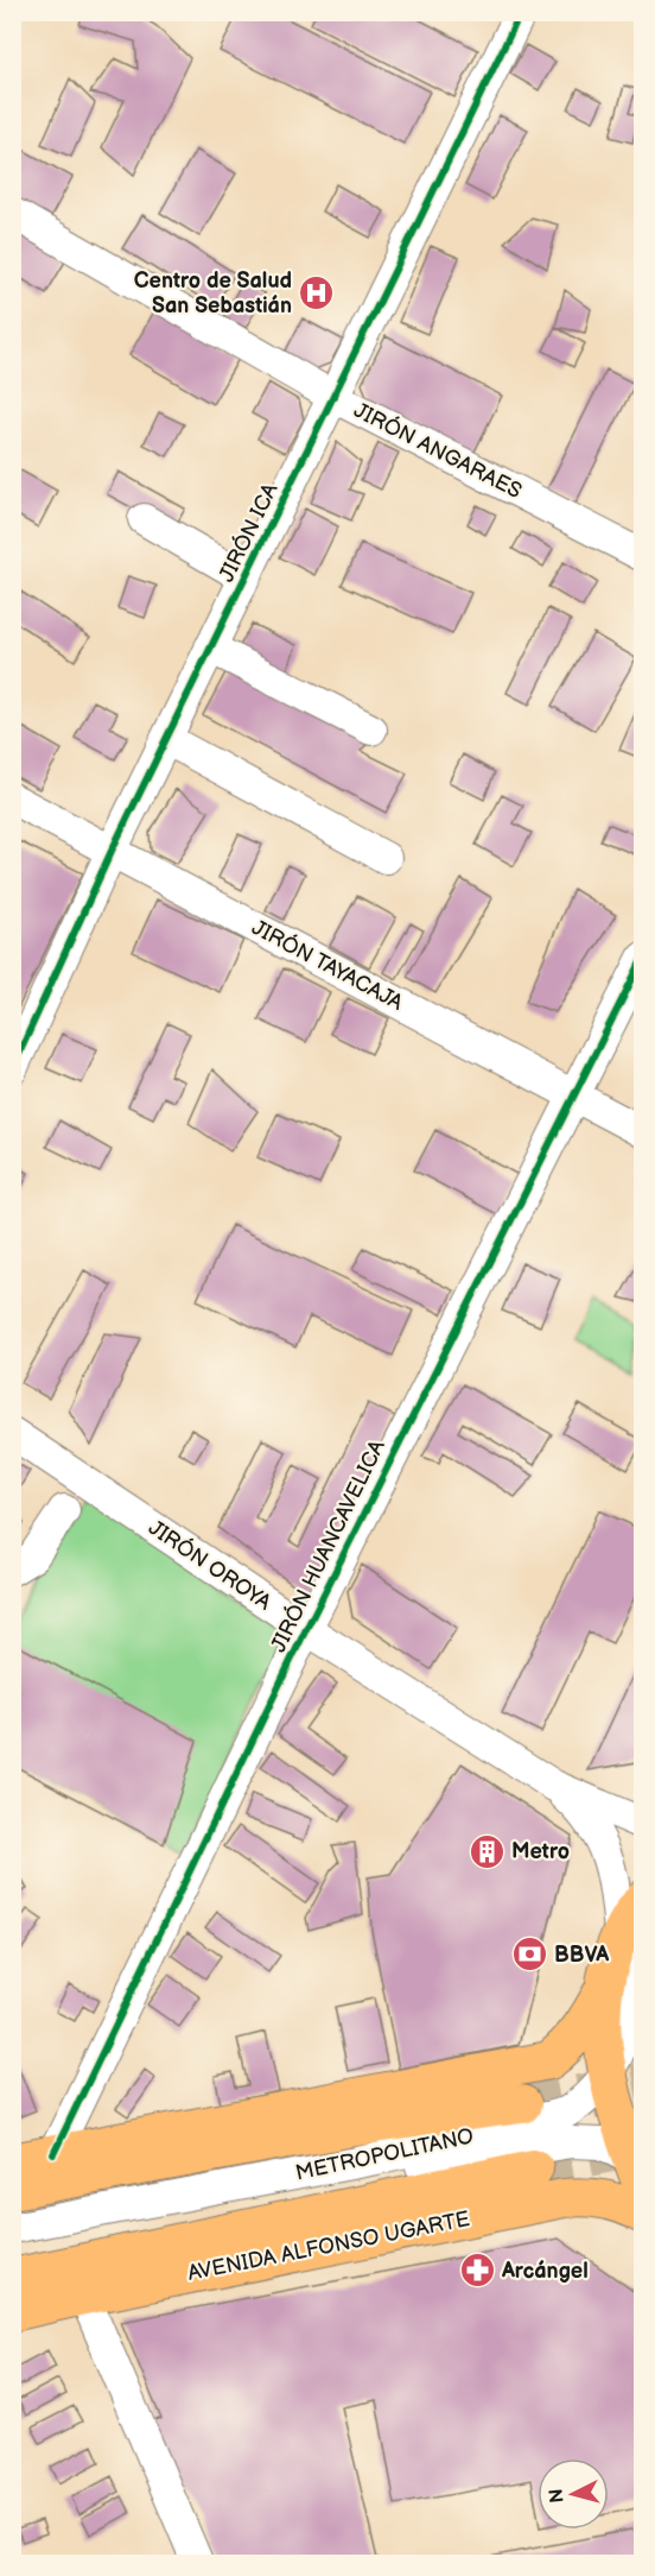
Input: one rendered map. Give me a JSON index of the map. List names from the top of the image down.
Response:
{
  "streets": {
    "main road": ["AVENIDA ALFONSO UGARTE"],
    "street": [
      "JIRÓN ANGARAES",
      "JIRÓN ICA",
      "JIRÓN TAYACAJA",
      "JIRÓN HUANCAVELICA",
      "JIRÓN OROYA",
      "METROPOLITANO"
    ]
  },
  "crossings": [
    ["JIRÓN ANGARAES", "JIRÓN ICA"],
    ["JIRÓN ICA", "JIRÓN TAYACAJA"],
    ["JIRÓN TAYACAJA", "JIRÓN HUANCAVELICA"],
    ["JIRÓN HUANCAVELICA", "JIRÓN OROYA"],
    ["JIRÓN OROYA", "METROPOLITANO"]
  ],
  "places": {
    "hospital": ["Centro de Salud San Sebastián"],
    "building": ["Metro"],
    "bank": ["BBVA"],
    "pharmacy": ["Arcángel"]
  },
  "north": "left"
}
